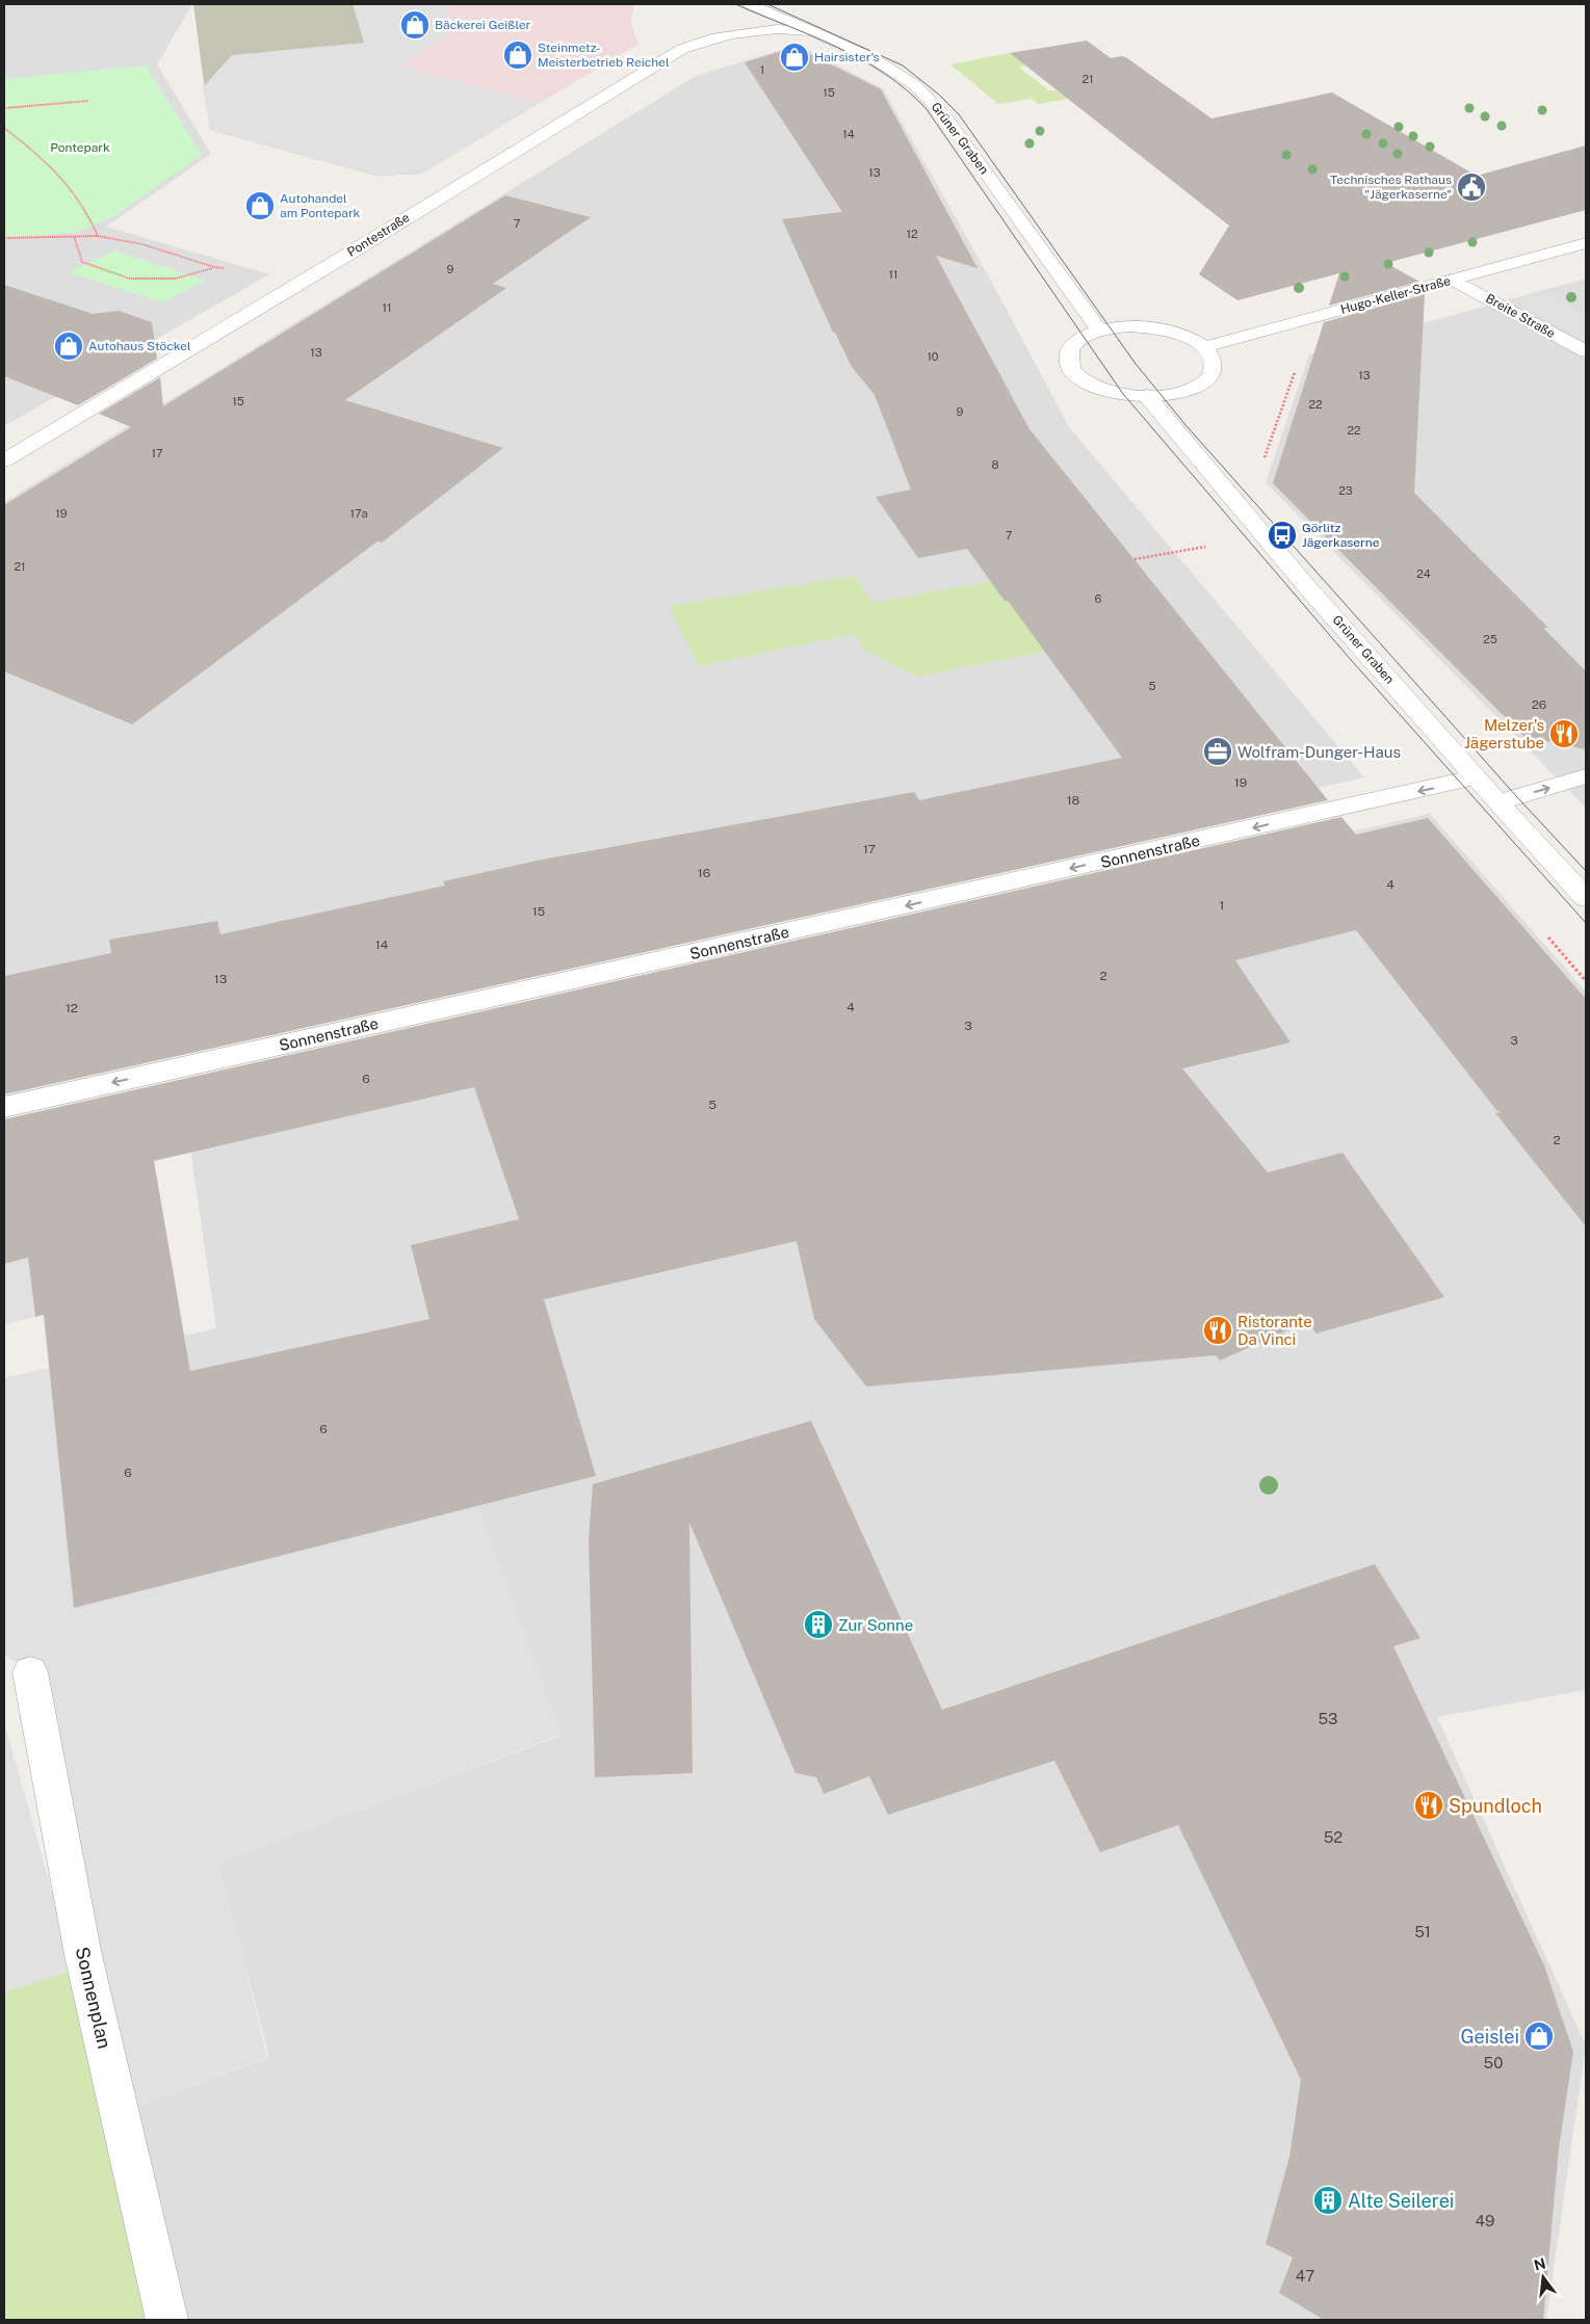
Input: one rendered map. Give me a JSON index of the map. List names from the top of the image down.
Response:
{
  "streets": {
    "street": [
      "Grüner Graben",
      "Pontestraße",
      "Hugo-Keller-Straße",
      "Breite Straße",
      "Sonnenstraße",
      "Sonnenplan"
    ]
  },
  "crossings": [
    ["Grüner Graben", "Pontestraße"],
    ["Grüner Graben", "Sonnenstraße"],
    ["Hugo-Keller-Straße", "Breite Straße"]
  ],
  "one_way": ["Sonnenstraße"],
  "parks": ["Pontepark"],
  "places": {
    "shop": [
      "Bäckerei Geißler",
      "Steinmetz- Meisterbetrieb Reichel",
      "Hairsister's",
      "Autohandel am Pontepark",
      "Autohaus Stöckel",
      "Geislei"
    ],
    "public building": ["Technisches Rathaus \"Jägerkaserne\""],
    "bus stop": ["Görlitz Jägerkaserne"],
    "restaurant": ["Melzer's Jägerstube", "Ristorante Da Vinci", "Spundloch"],
    "office": ["Wolfram-Dunger-Haus"],
    "building": ["Zur Sonne", "Alte Seilerei"]
  },
  "house_numbers": [
    "1",
    "21",
    "15",
    "14",
    "13",
    "7",
    "12",
    "9",
    "11",
    "11",
    "13",
    "10",
    "13",
    "15",
    "22",
    "9",
    "22",
    "17",
    "8",
    "23",
    "19",
    "17a",
    "7",
    "21",
    "24",
    "6",
    "25",
    "5",
    "26",
    "19",
    "18",
    "17",
    "16",
    "4",
    "1",
    "15",
    "14",
    "2",
    "13",
    "4",
    "12",
    "3",
    "3",
    "6",
    "5",
    "2",
    "6",
    "6",
    "53",
    "52",
    "51",
    "50",
    "49",
    "47"
  ],
  "north": "top"
}
